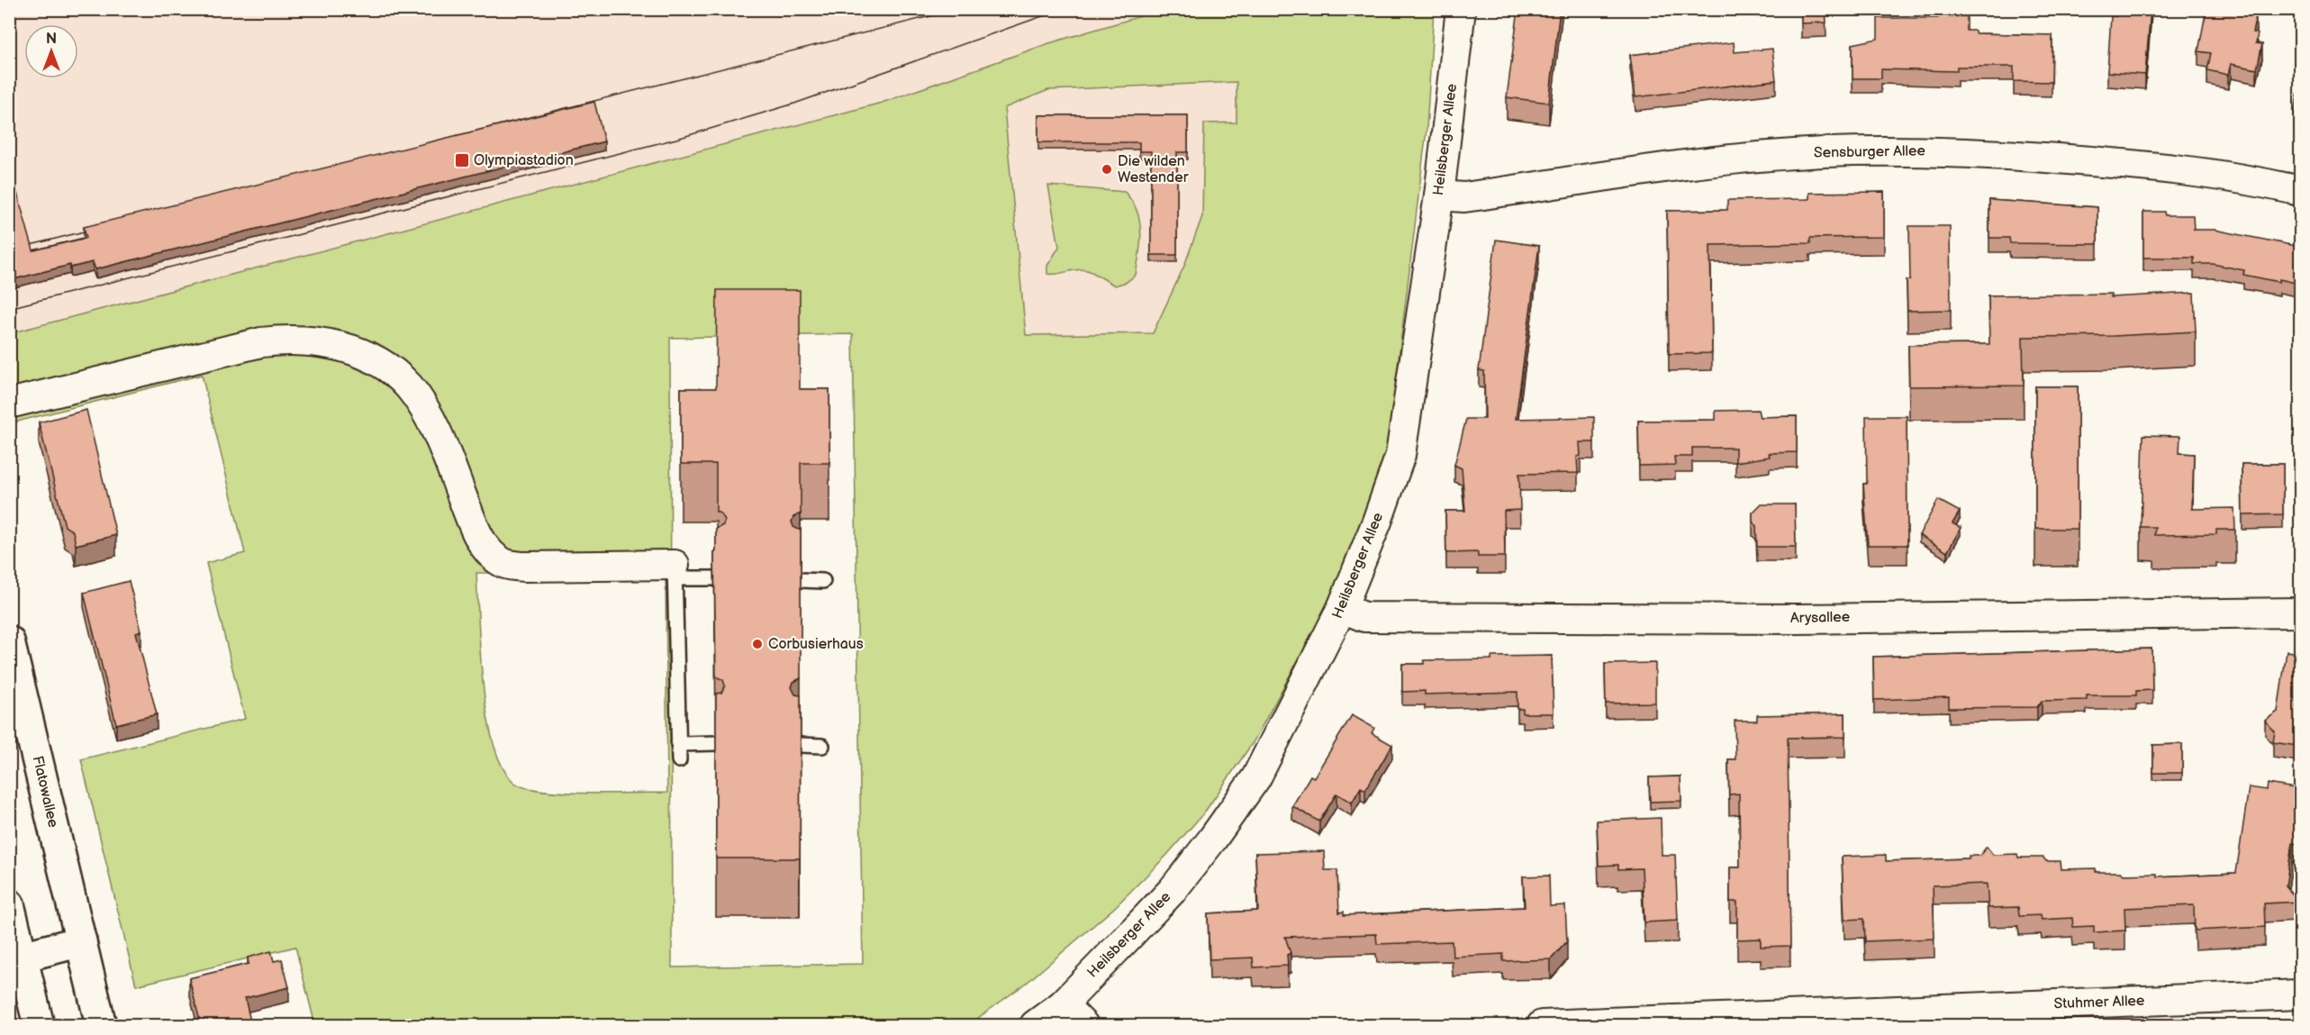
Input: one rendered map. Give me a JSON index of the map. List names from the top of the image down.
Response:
{
  "streets": {
    "main road": ["Flatowallee"],
    "street": [
      "Heilsberger Allee",
      "Sensburger Allee",
      "Arysallee",
      "Stuhmer Allee"
    ]
  },
  "crossings": [
    ["Heilsberger Allee", "Sensburger Allee"],
    ["Heilsberger Allee", "Arysallee"]
  ],
  "places": {
    "transit": ["Olympiastadion"],
    "other": ["Die wilden Westender", "Corbusierhaus"]
  },
  "north": "top"
}
